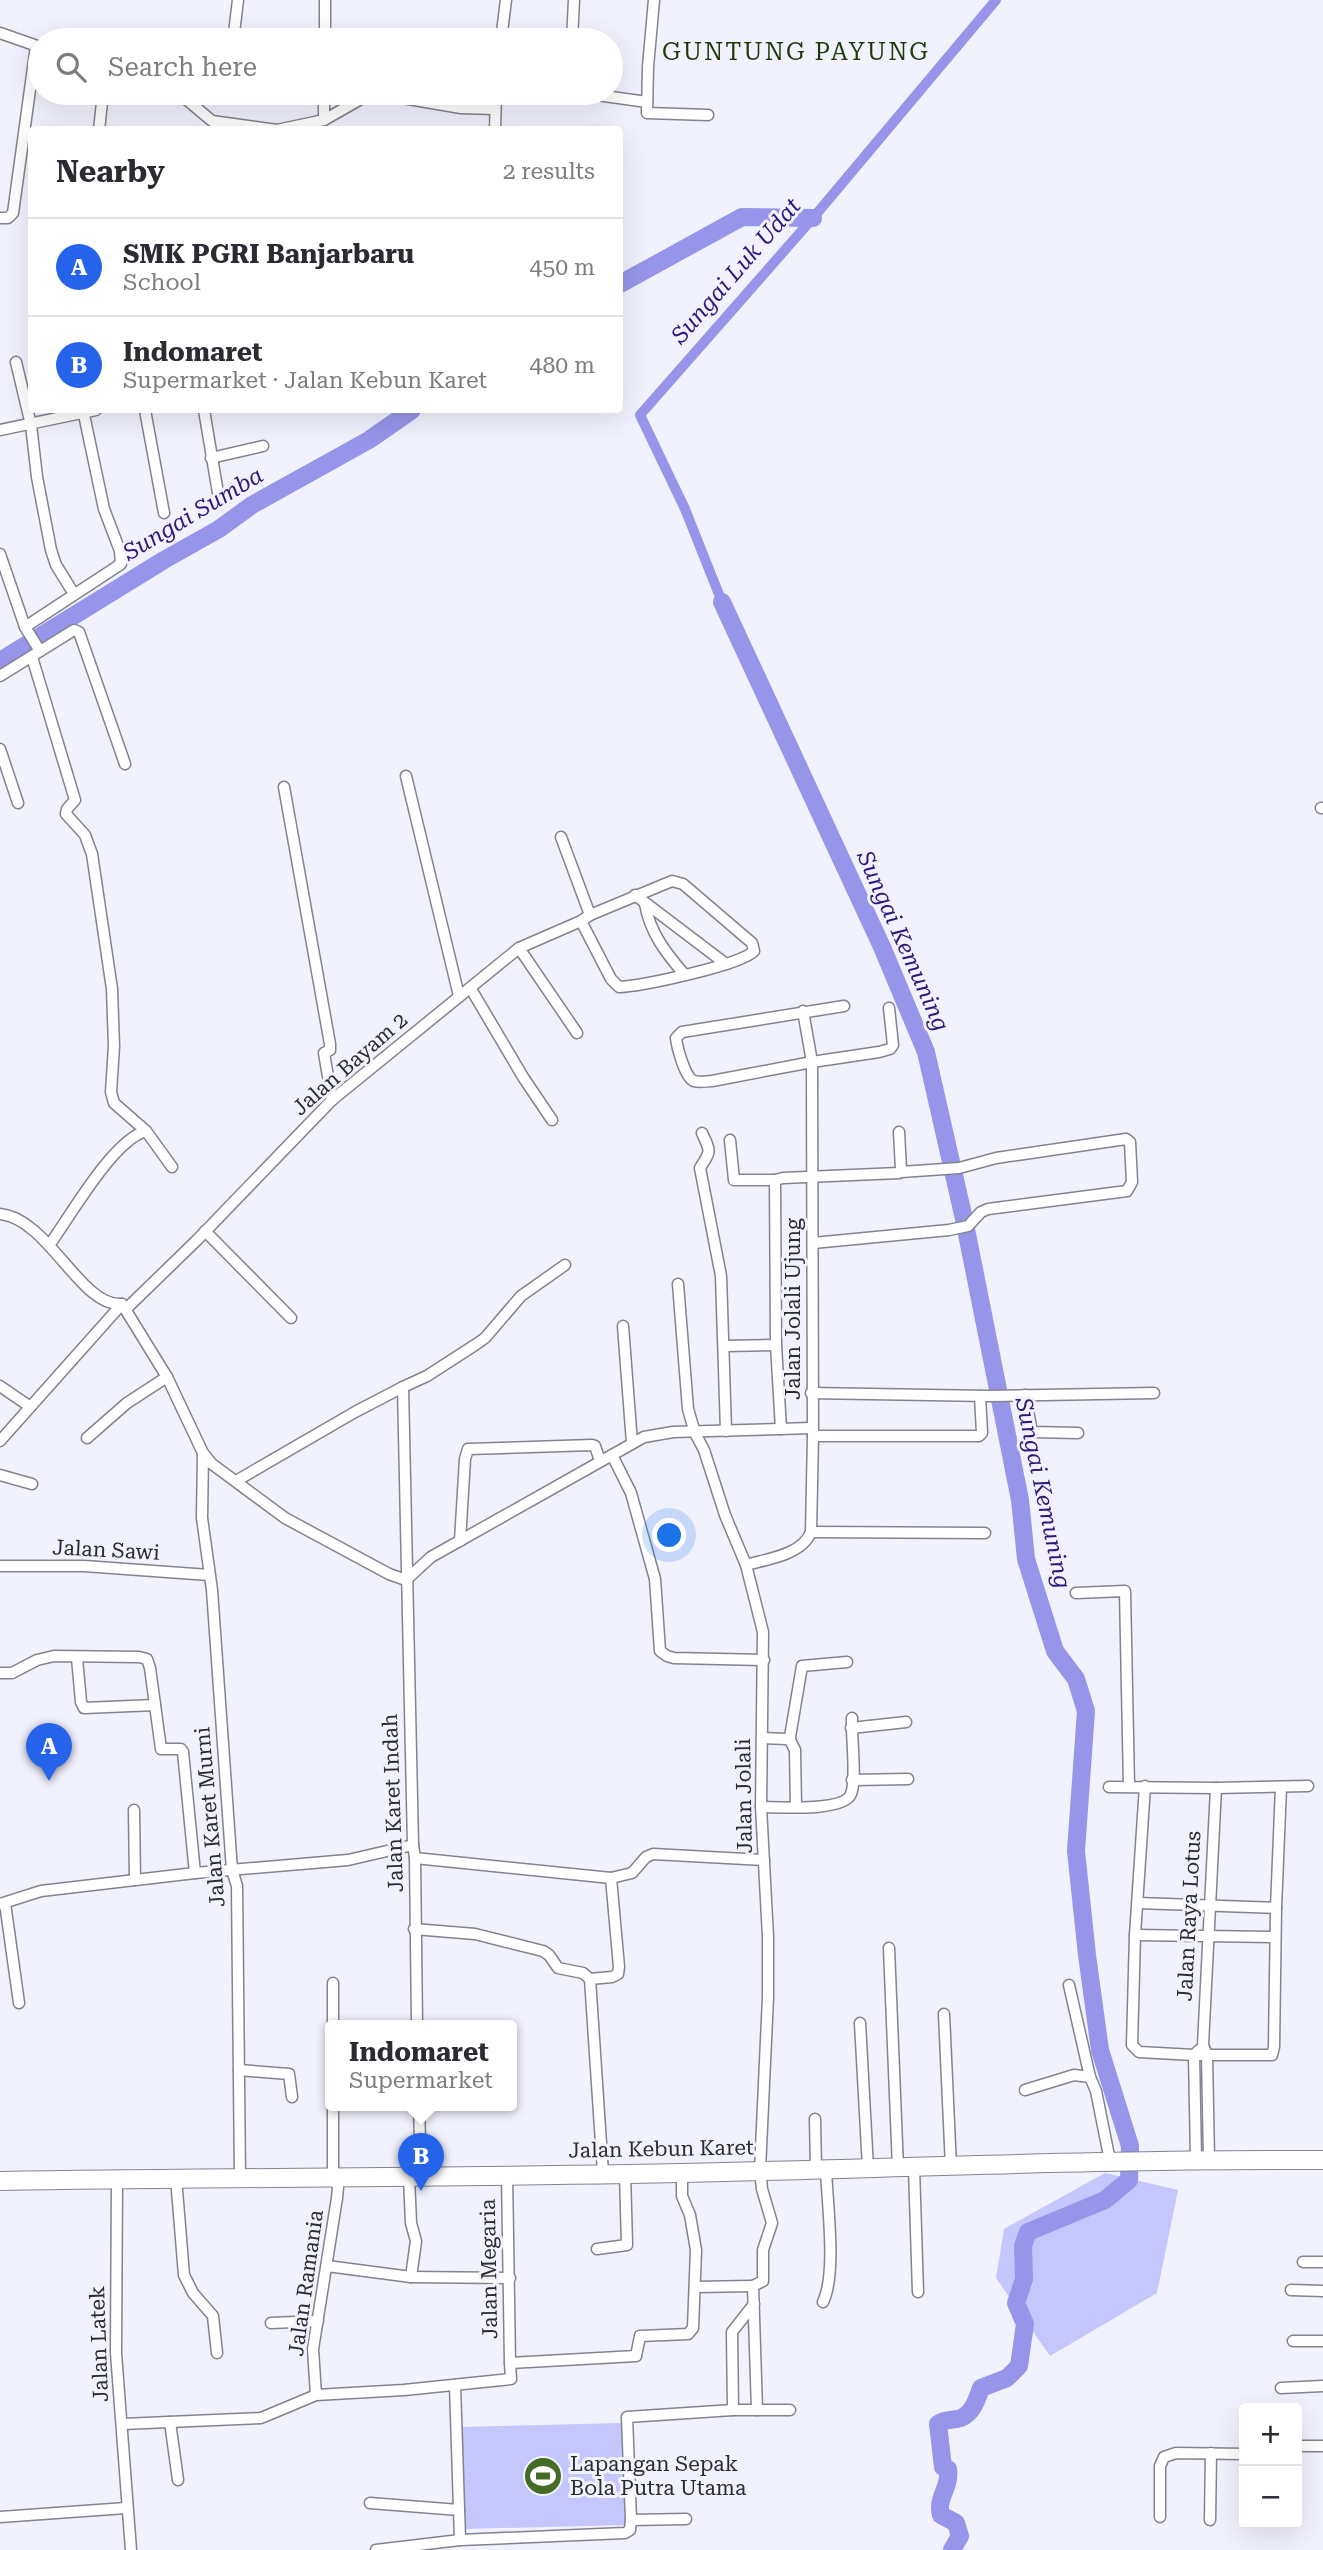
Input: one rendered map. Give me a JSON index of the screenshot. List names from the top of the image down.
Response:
{
  "streets": {
    "main road": ["Jalan Kebun Karet"],
    "street": [
      "Jalan Bayam 2",
      "Jalan Jolali Ujung",
      "Jalan Sawi",
      "Jalan Jolali",
      "Jalan Karet Indah",
      "Jalan Karet Murni",
      "Jalan Raya Lotus",
      "Jalan Megaria",
      "Jalan Ramania",
      "Jalan Latek"
    ]
  },
  "crossings": [
    ["Jalan Sawi", "Jalan Karet Murni"],
    ["Jalan Jolali", "Jalan Kebun Karet"],
    ["Jalan Karet Murni", "Jalan Kebun Karet"],
    ["Jalan Raya Lotus", "Jalan Kebun Karet"],
    ["Jalan Kebun Karet", "Jalan Megaria"],
    ["Jalan Kebun Karet", "Jalan Ramania"],
    ["Jalan Kebun Karet", "Jalan Latek"]
  ],
  "districts": ["GUNTUNG PAYUNG"],
  "water": ["Sungai Luk Udat", "Sungai Sumba", "Sungai Kemuning"],
  "places": {
    "sports": ["Lapangan Sepak Bola Putra Utama"]
  },
  "page": {
    "search": "Search here",
    "heading": ["Nearby", "2 results"],
    "list": [
      {
        "mark": "A",
        "name": "SMK PGRI Banjarbaru",
        "note": "School",
        "value": "450 m"
      },
      {
        "mark": "B",
        "name": "Indomaret",
        "note": "Supermarket · Jalan Kebun Karet",
        "value": "480 m"
      }
    ],
    "pins": ["A", "B"],
    "popup": ["Indomaret", "Supermarket"],
    "map_buttons": ["+", "−"]
  }
}
